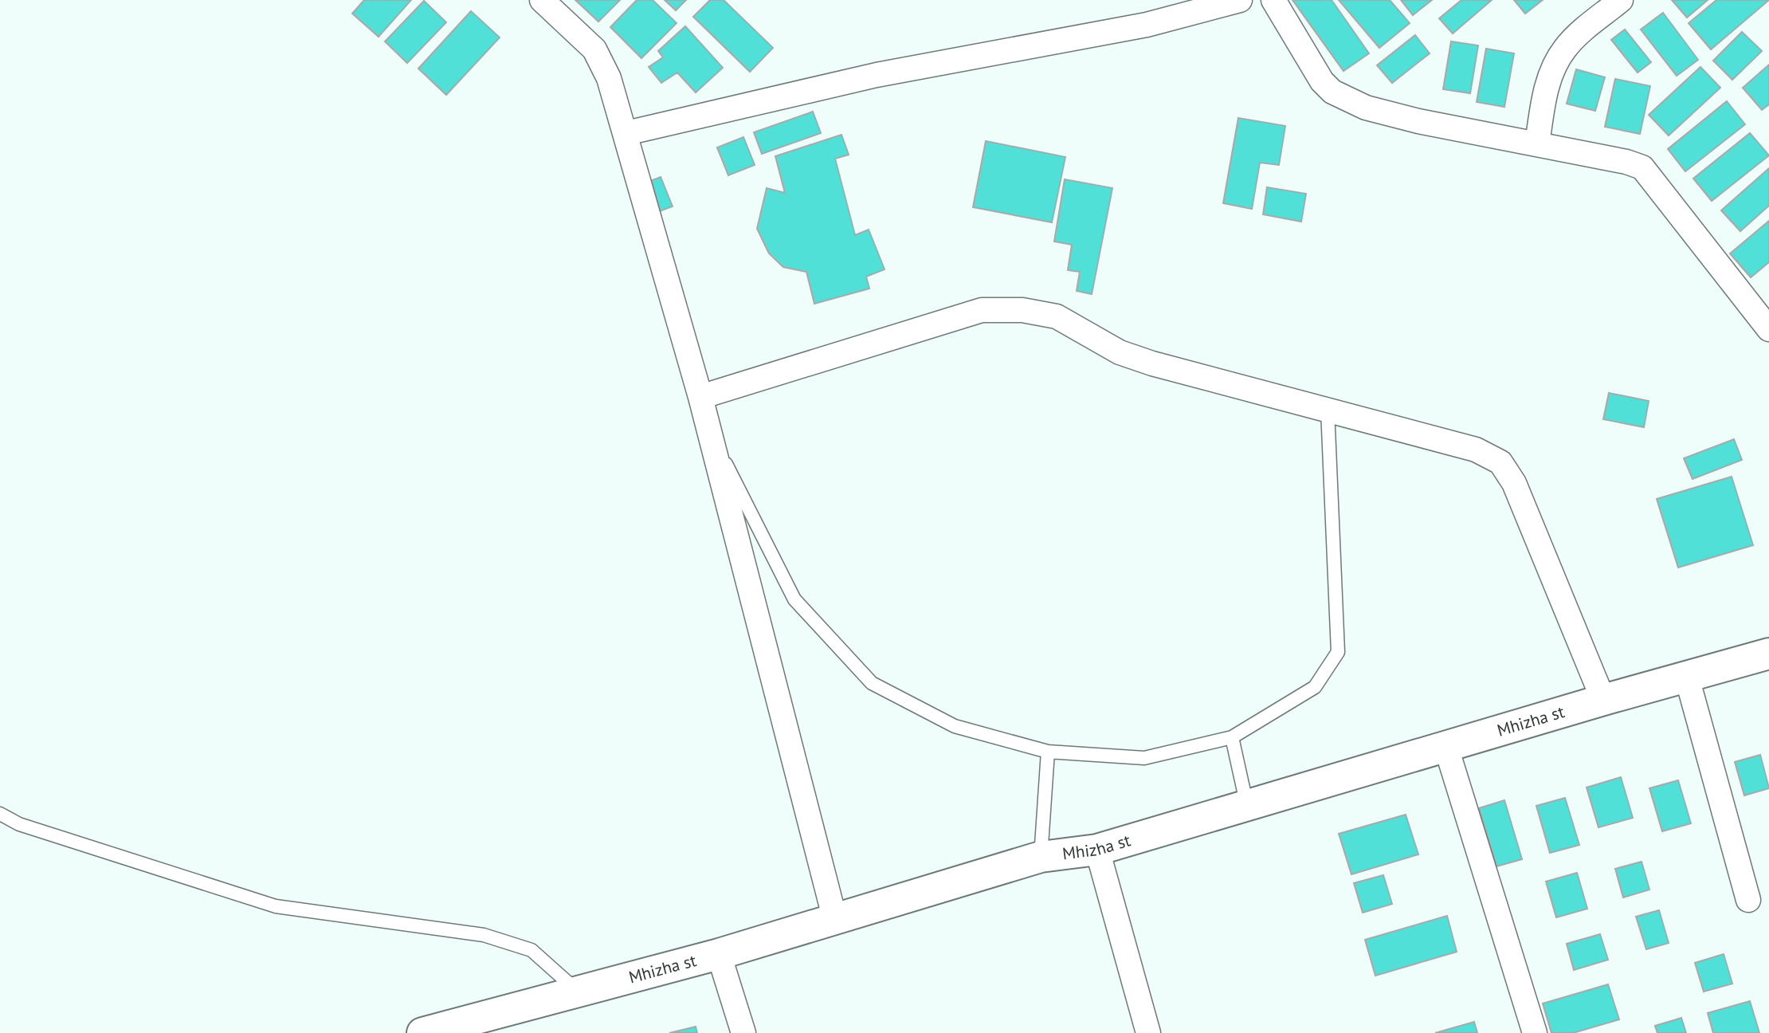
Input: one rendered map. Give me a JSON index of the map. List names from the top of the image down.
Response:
{
  "streets": {
    "street": ["Mhizha st"]
  }
}
